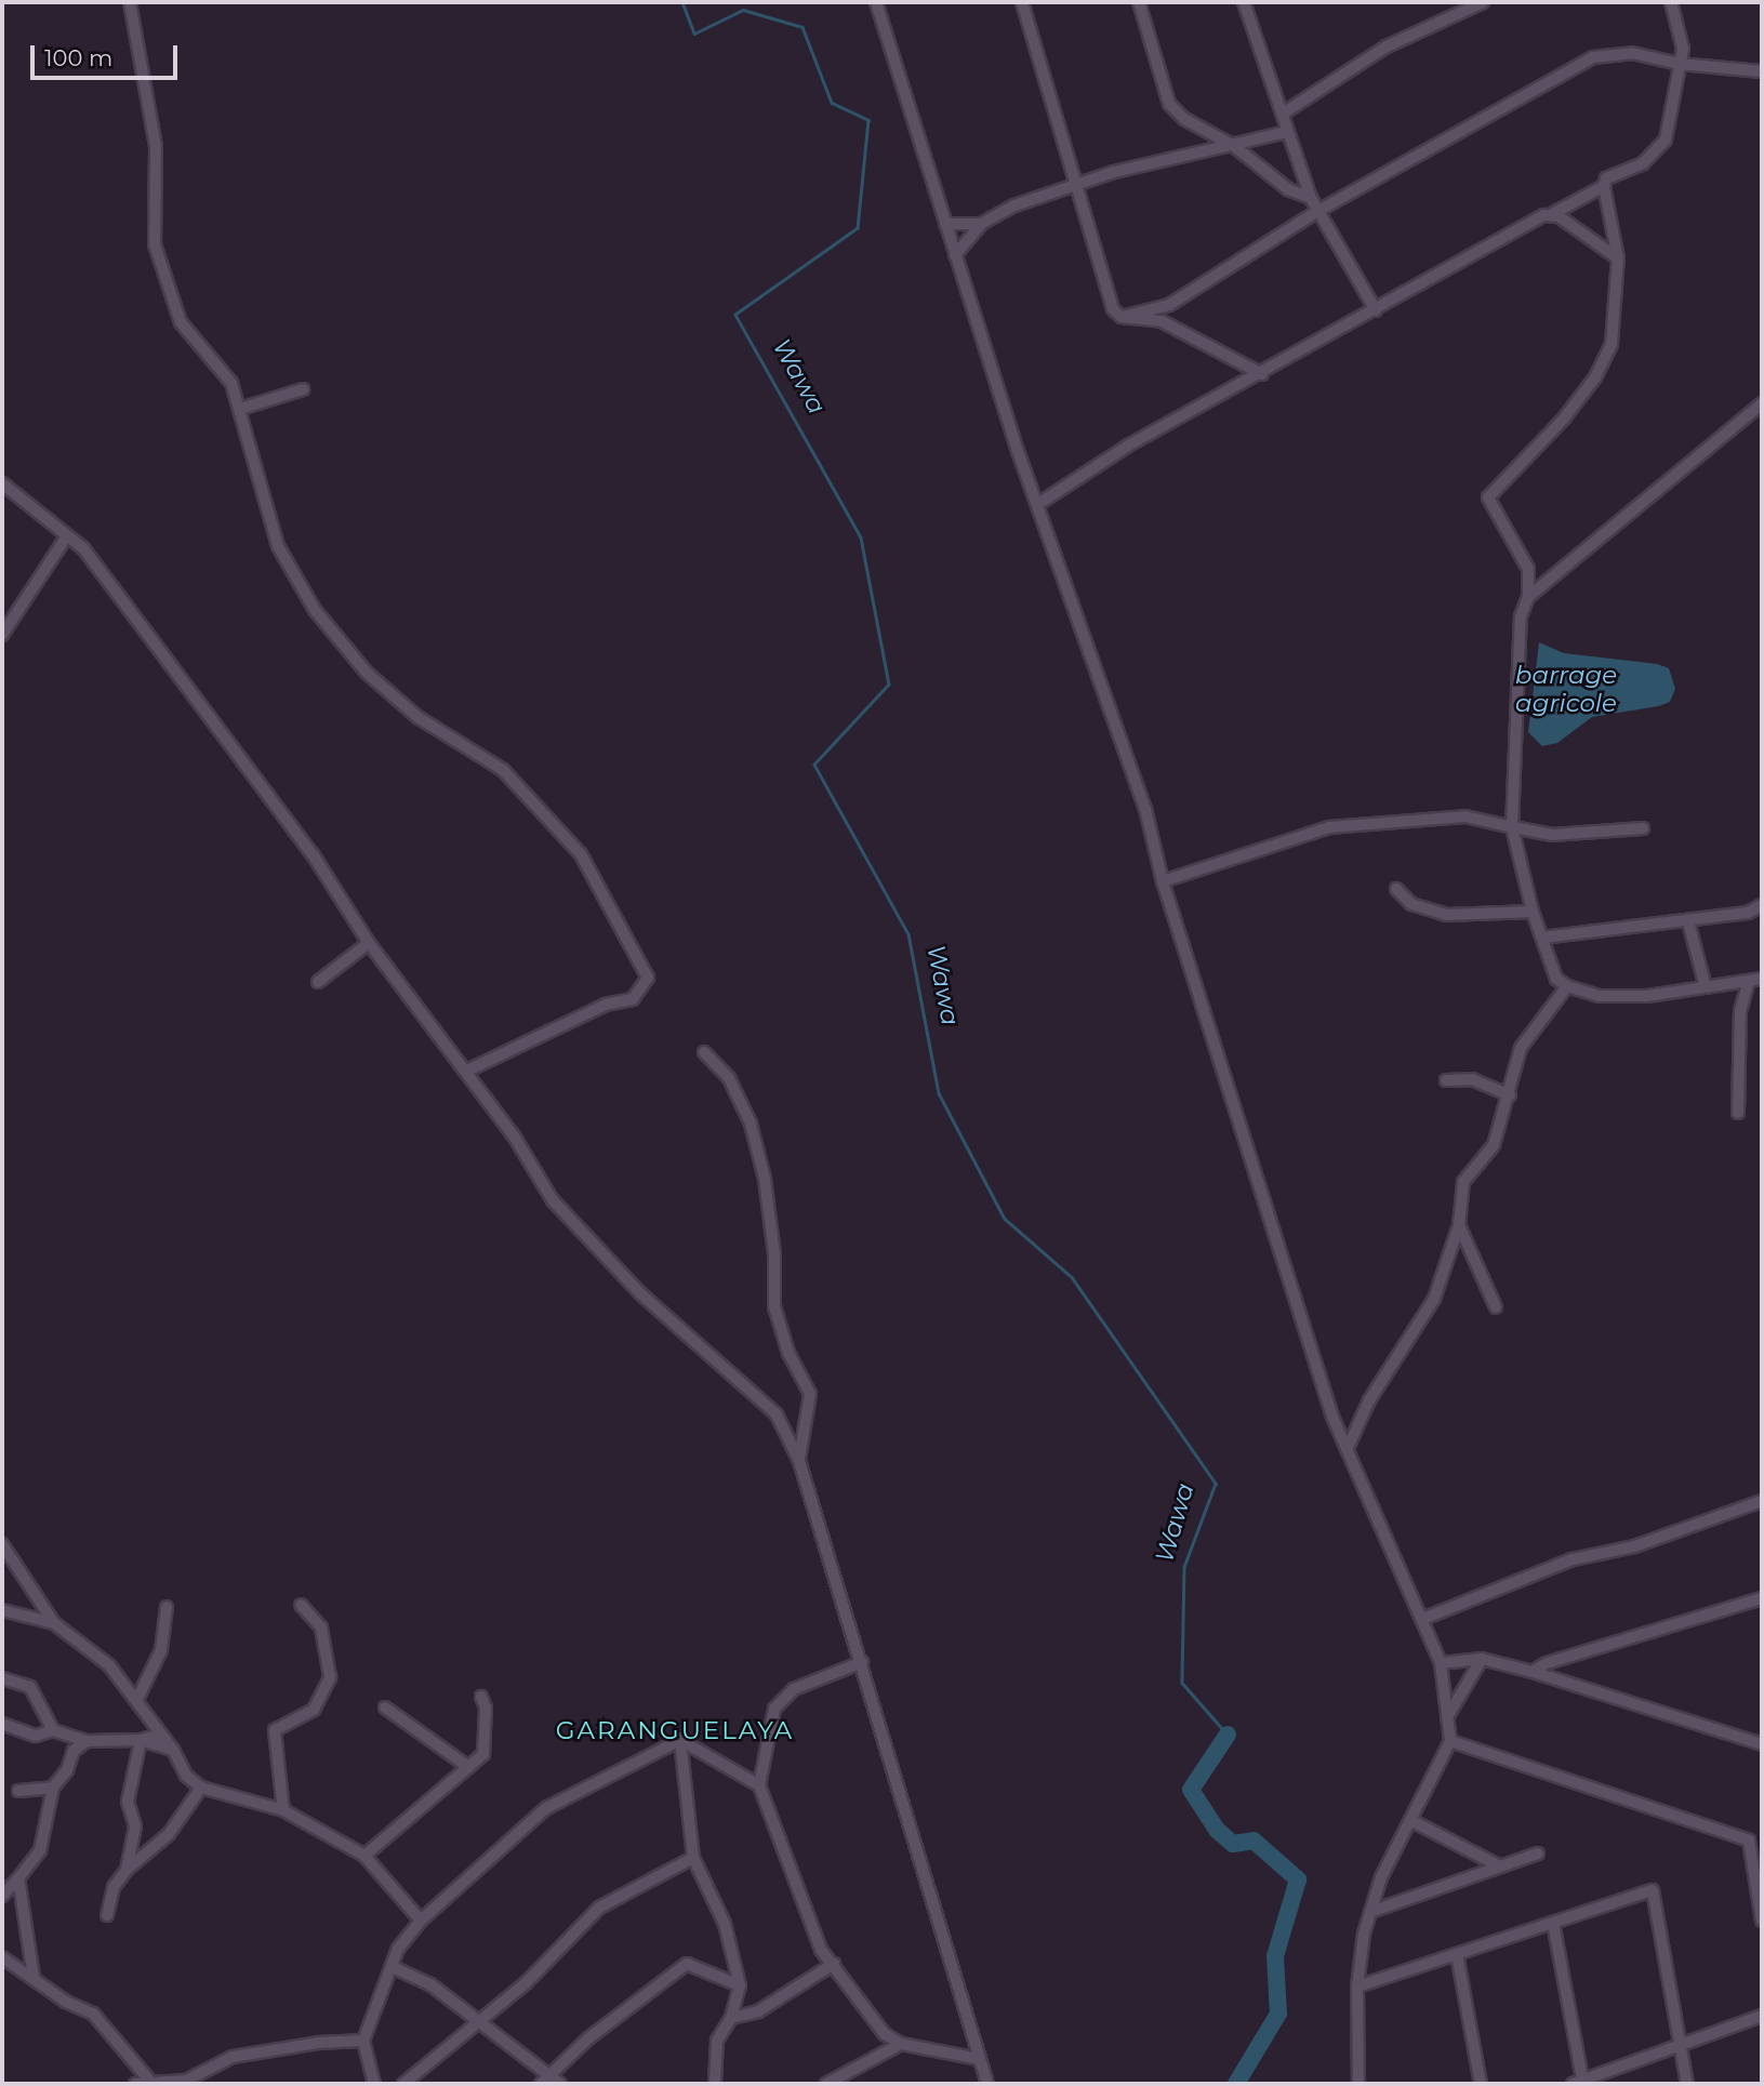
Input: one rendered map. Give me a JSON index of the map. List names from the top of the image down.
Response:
{
  "districts": ["GARANGUELAYA"],
  "water": ["Wawa", "barrage agricole"],
  "scale_bar": "100 m"
}
